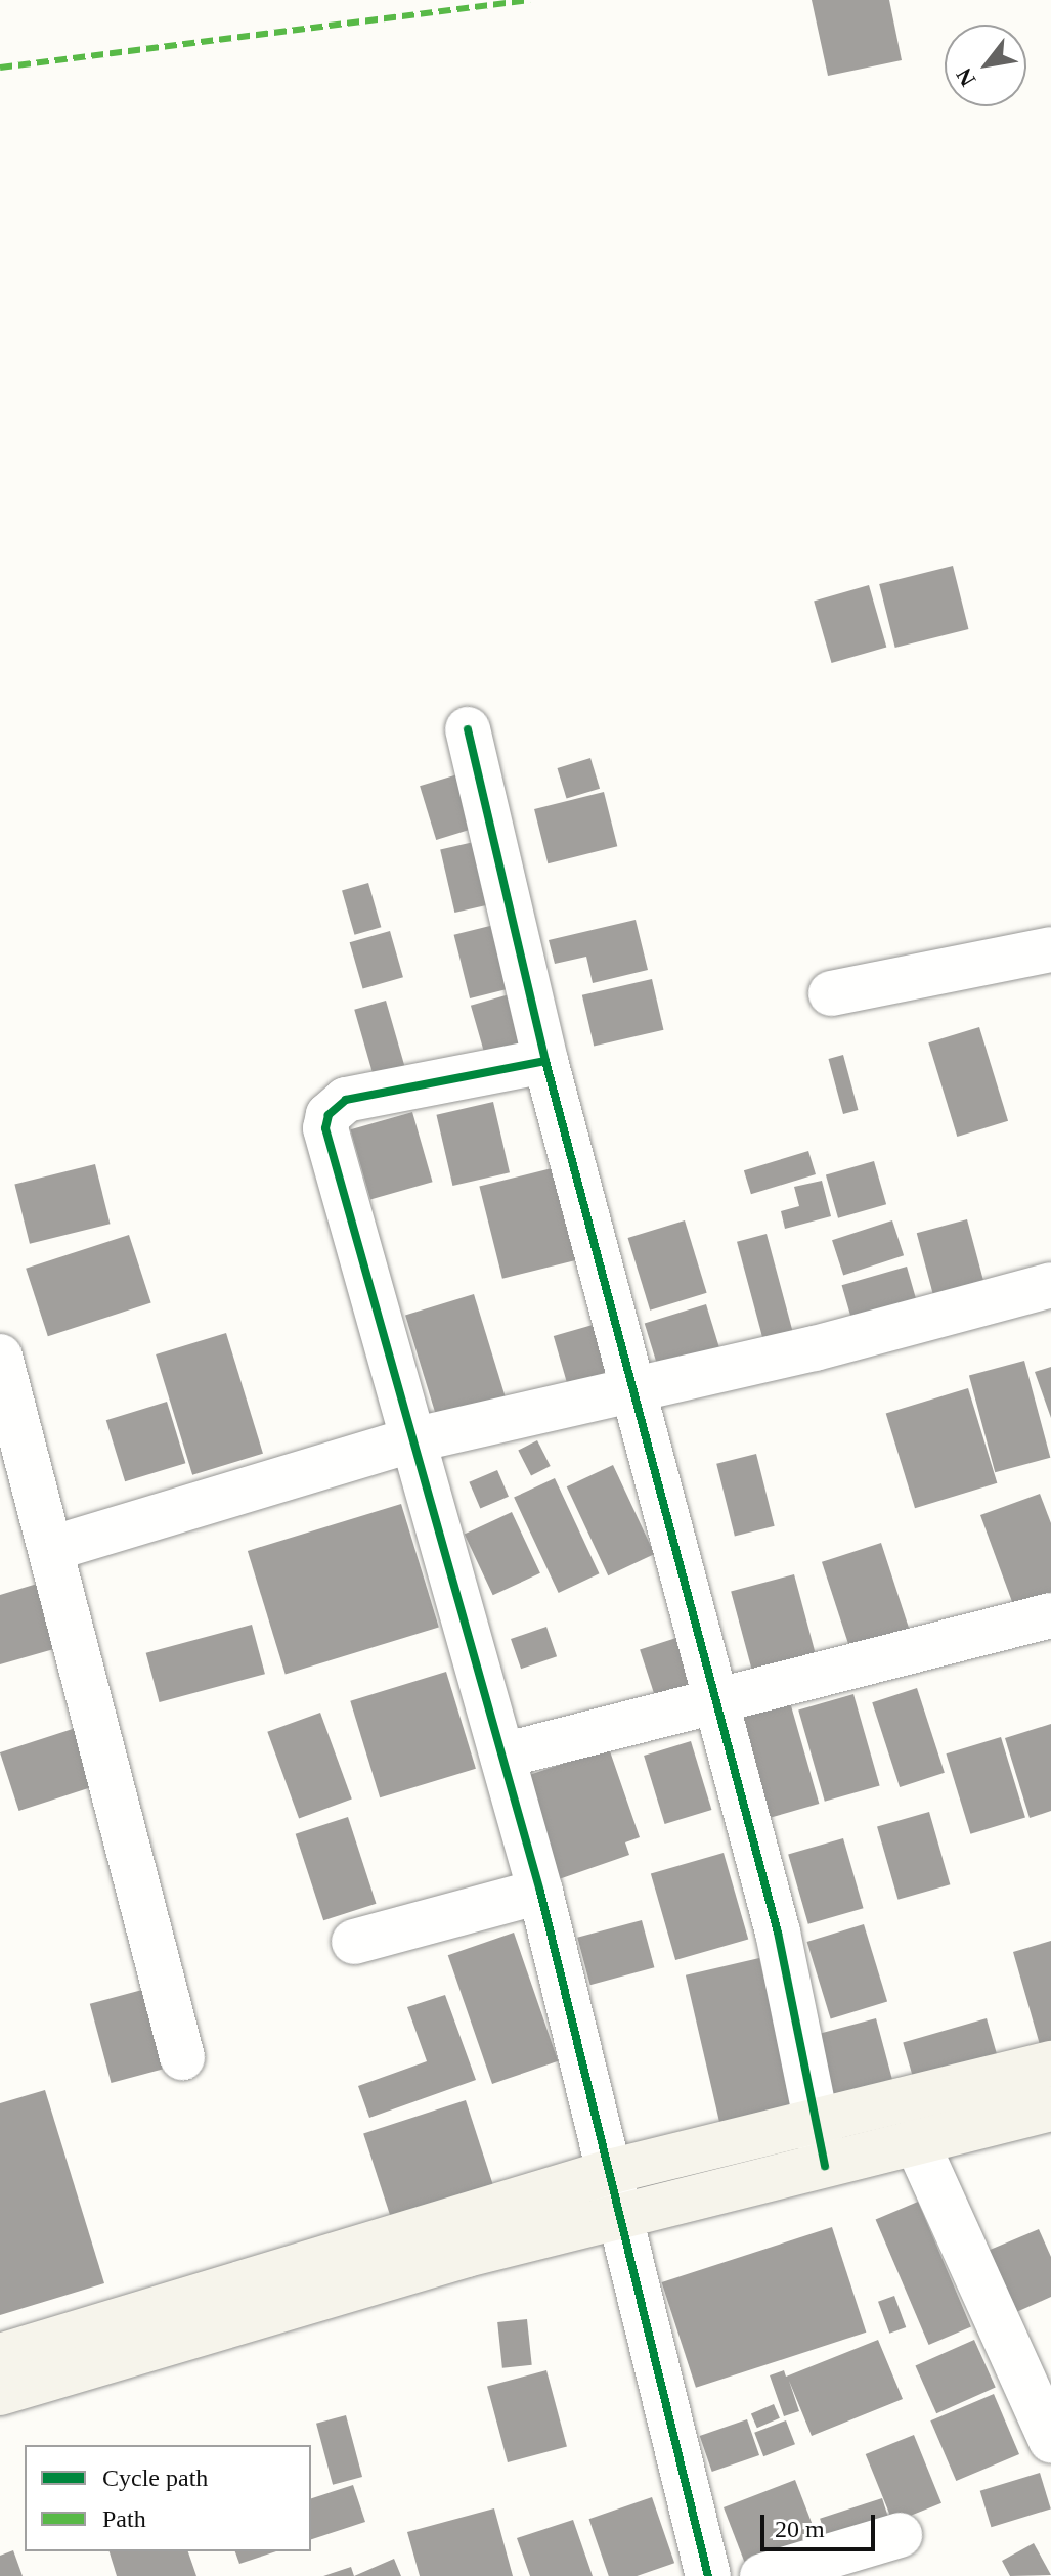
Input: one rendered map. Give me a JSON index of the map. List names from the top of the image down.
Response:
{
  "legend": ["Cycle path", "Path"],
  "scale_bar": "20 m",
  "north": "bottom left"
}
